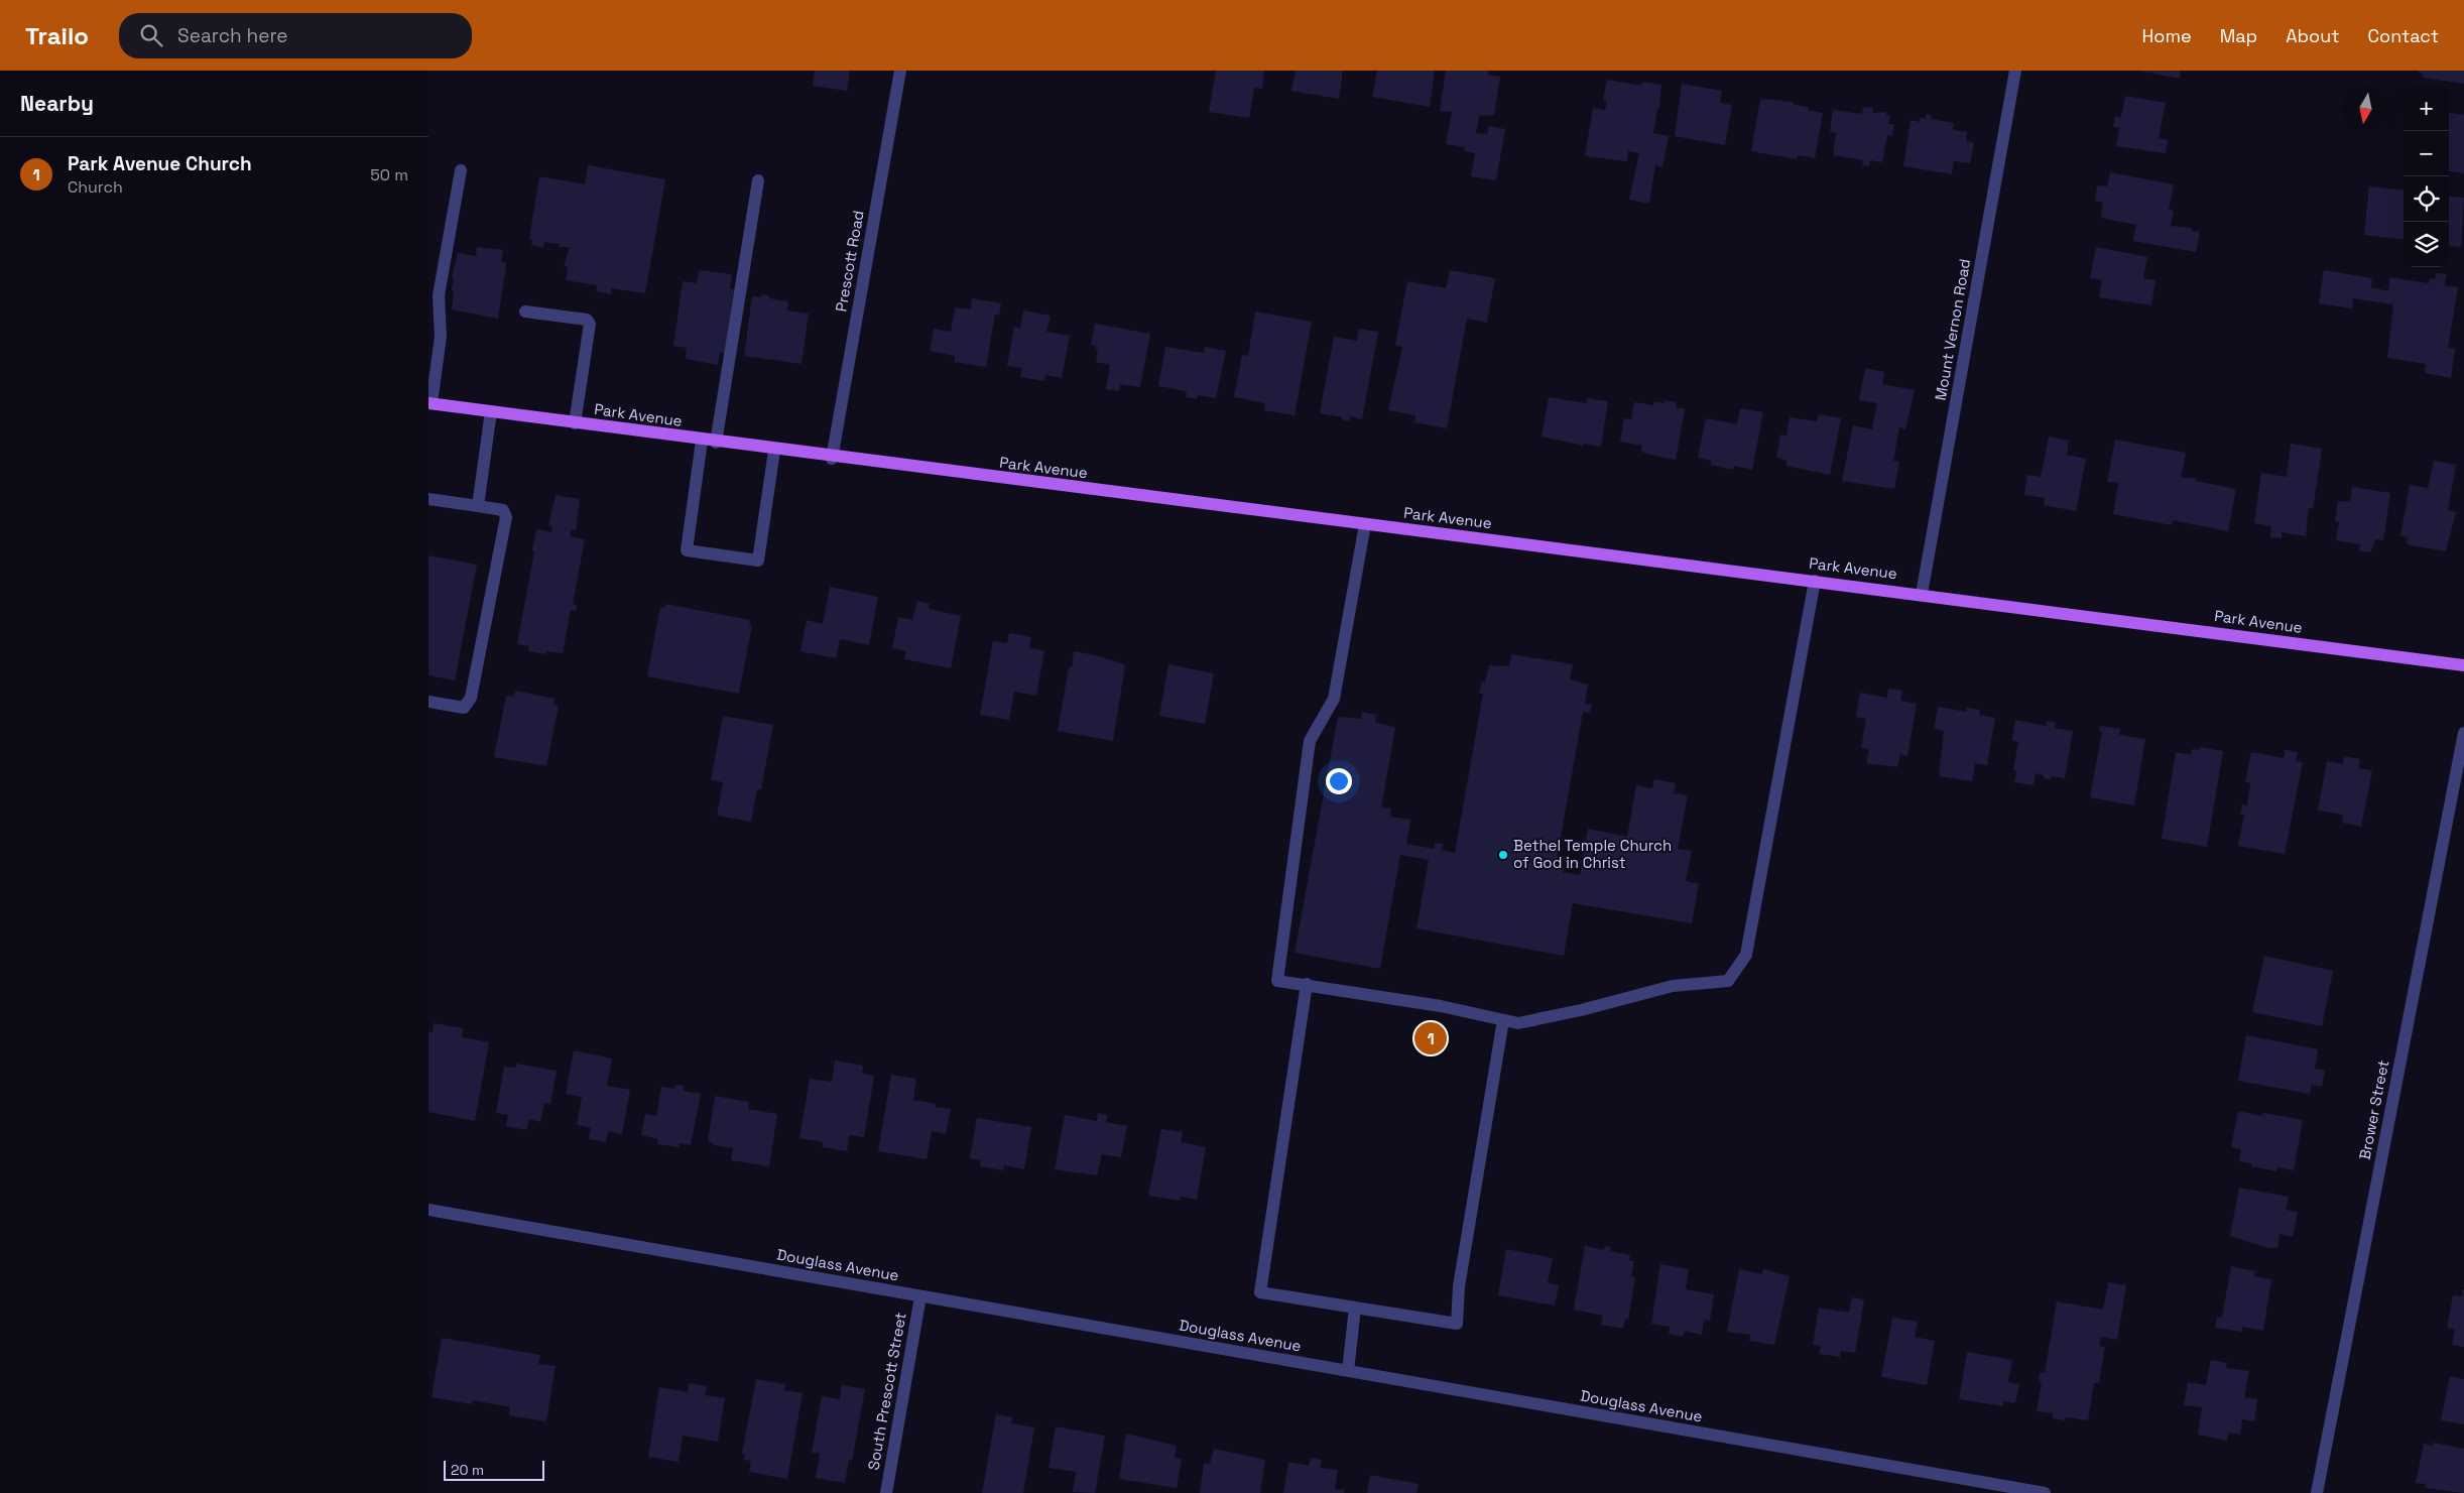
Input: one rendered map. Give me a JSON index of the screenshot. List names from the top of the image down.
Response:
{
  "streets": {
    "main road": ["Park Avenue"],
    "street": [
      "Prescott Road",
      "Mount Vernon Road",
      "Brower Street",
      "Douglass Avenue",
      "South Prescott Street"
    ]
  },
  "crossings": [
    ["Prescott Road", "Park Avenue"],
    ["Mount Vernon Road", "Park Avenue"],
    ["Douglass Avenue", "South Prescott Street"]
  ],
  "places": ["Bethel Temple Church of God in Christ"],
  "scale_bar": "20 m",
  "north": "bottom",
  "page": {
    "header": "Trailo",
    "search": "Search here",
    "nav": [
      "Home",
      "Map",
      "About",
      "Contact"
    ],
    "heading": "Nearby",
    "map_buttons": ["+", "−"],
    "list": [
      {
        "mark": "1",
        "name": "Park Avenue Church",
        "note": "Church",
        "value": "50 m"
      }
    ],
    "pins": "1",
    "scale": "20 m"
  }
}
